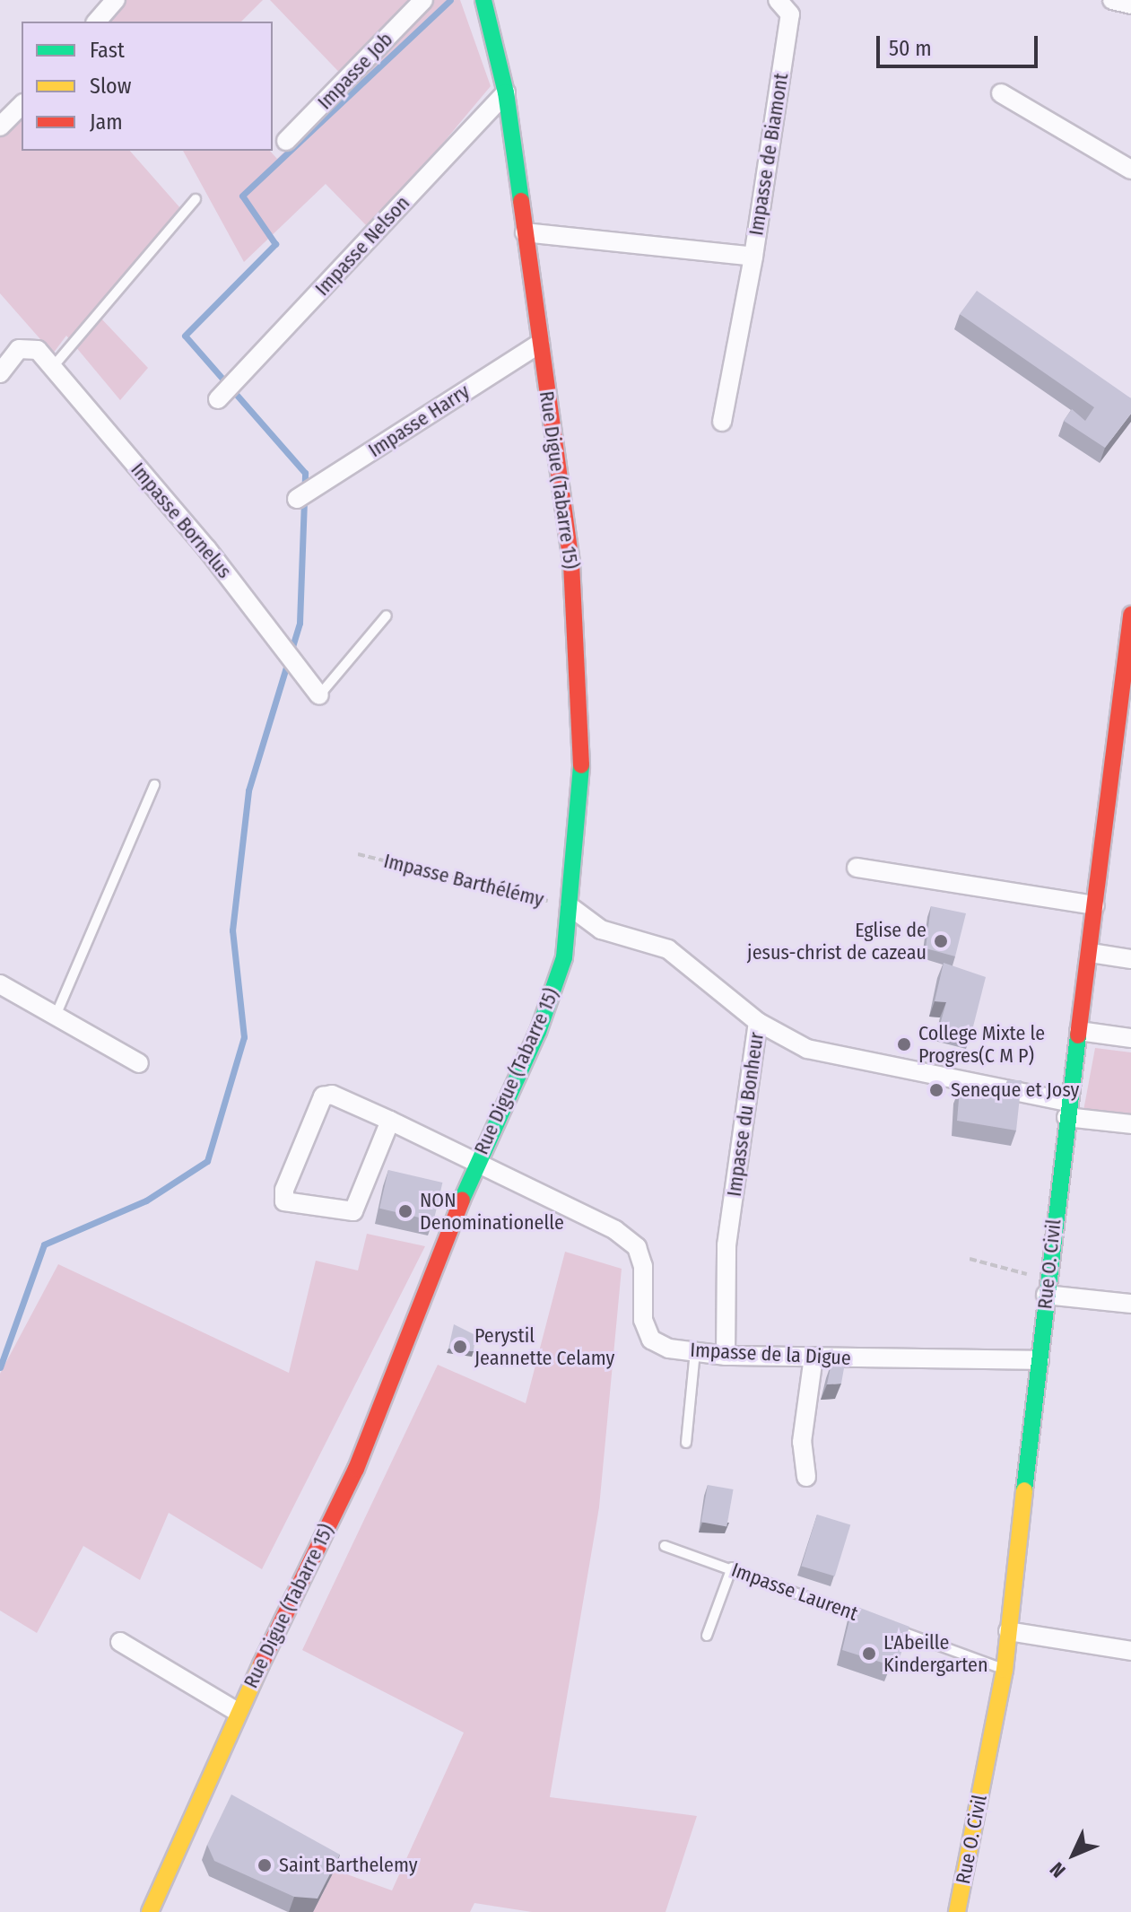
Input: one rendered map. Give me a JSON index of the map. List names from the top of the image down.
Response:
{
  "streets": {
    "street": [
      "Impasse Job",
      "Impasse de Biamont",
      "Impasse Nelson",
      "Impasse Harry",
      "Rue Digue (Tabarre 15)",
      "Impasse Bornelus",
      "Impasse du Bonheur",
      "Rue O. Civil",
      "Impasse de la Digue"
    ],
    "lane": ["Impasse Laurent"],
    "path": ["Impasse Barthélémy"]
  },
  "crossings": [
    ["Impasse de Biamont", "Rue Digue (Tabarre 15)"],
    ["Impasse Nelson", "Rue Digue (Tabarre 15)"],
    ["Impasse Harry", "Rue Digue (Tabarre 15)"],
    ["Rue Digue (Tabarre 15)", "Impasse Barthélémy"],
    ["Rue Digue (Tabarre 15)", "Impasse de la Digue"],
    ["Impasse du Bonheur", "Rue O. Civil"],
    ["Impasse du Bonheur", "Impasse de la Digue"],
    ["Rue O. Civil", "Impasse de la Digue"]
  ],
  "places": [
    "Eglise de jesus-christ de cazeau",
    "College Mixte le Progres(C M P)",
    "Seneque et Josy",
    "NON Denominationelle",
    "Perystil Jeannette Celamy",
    "L'Abeille Kindergarten",
    "Saint Barthelemy"
  ],
  "legend": ["Fast", "Slow", "Jam"],
  "scale_bar": "50 m",
  "north": "bottom left"
}
